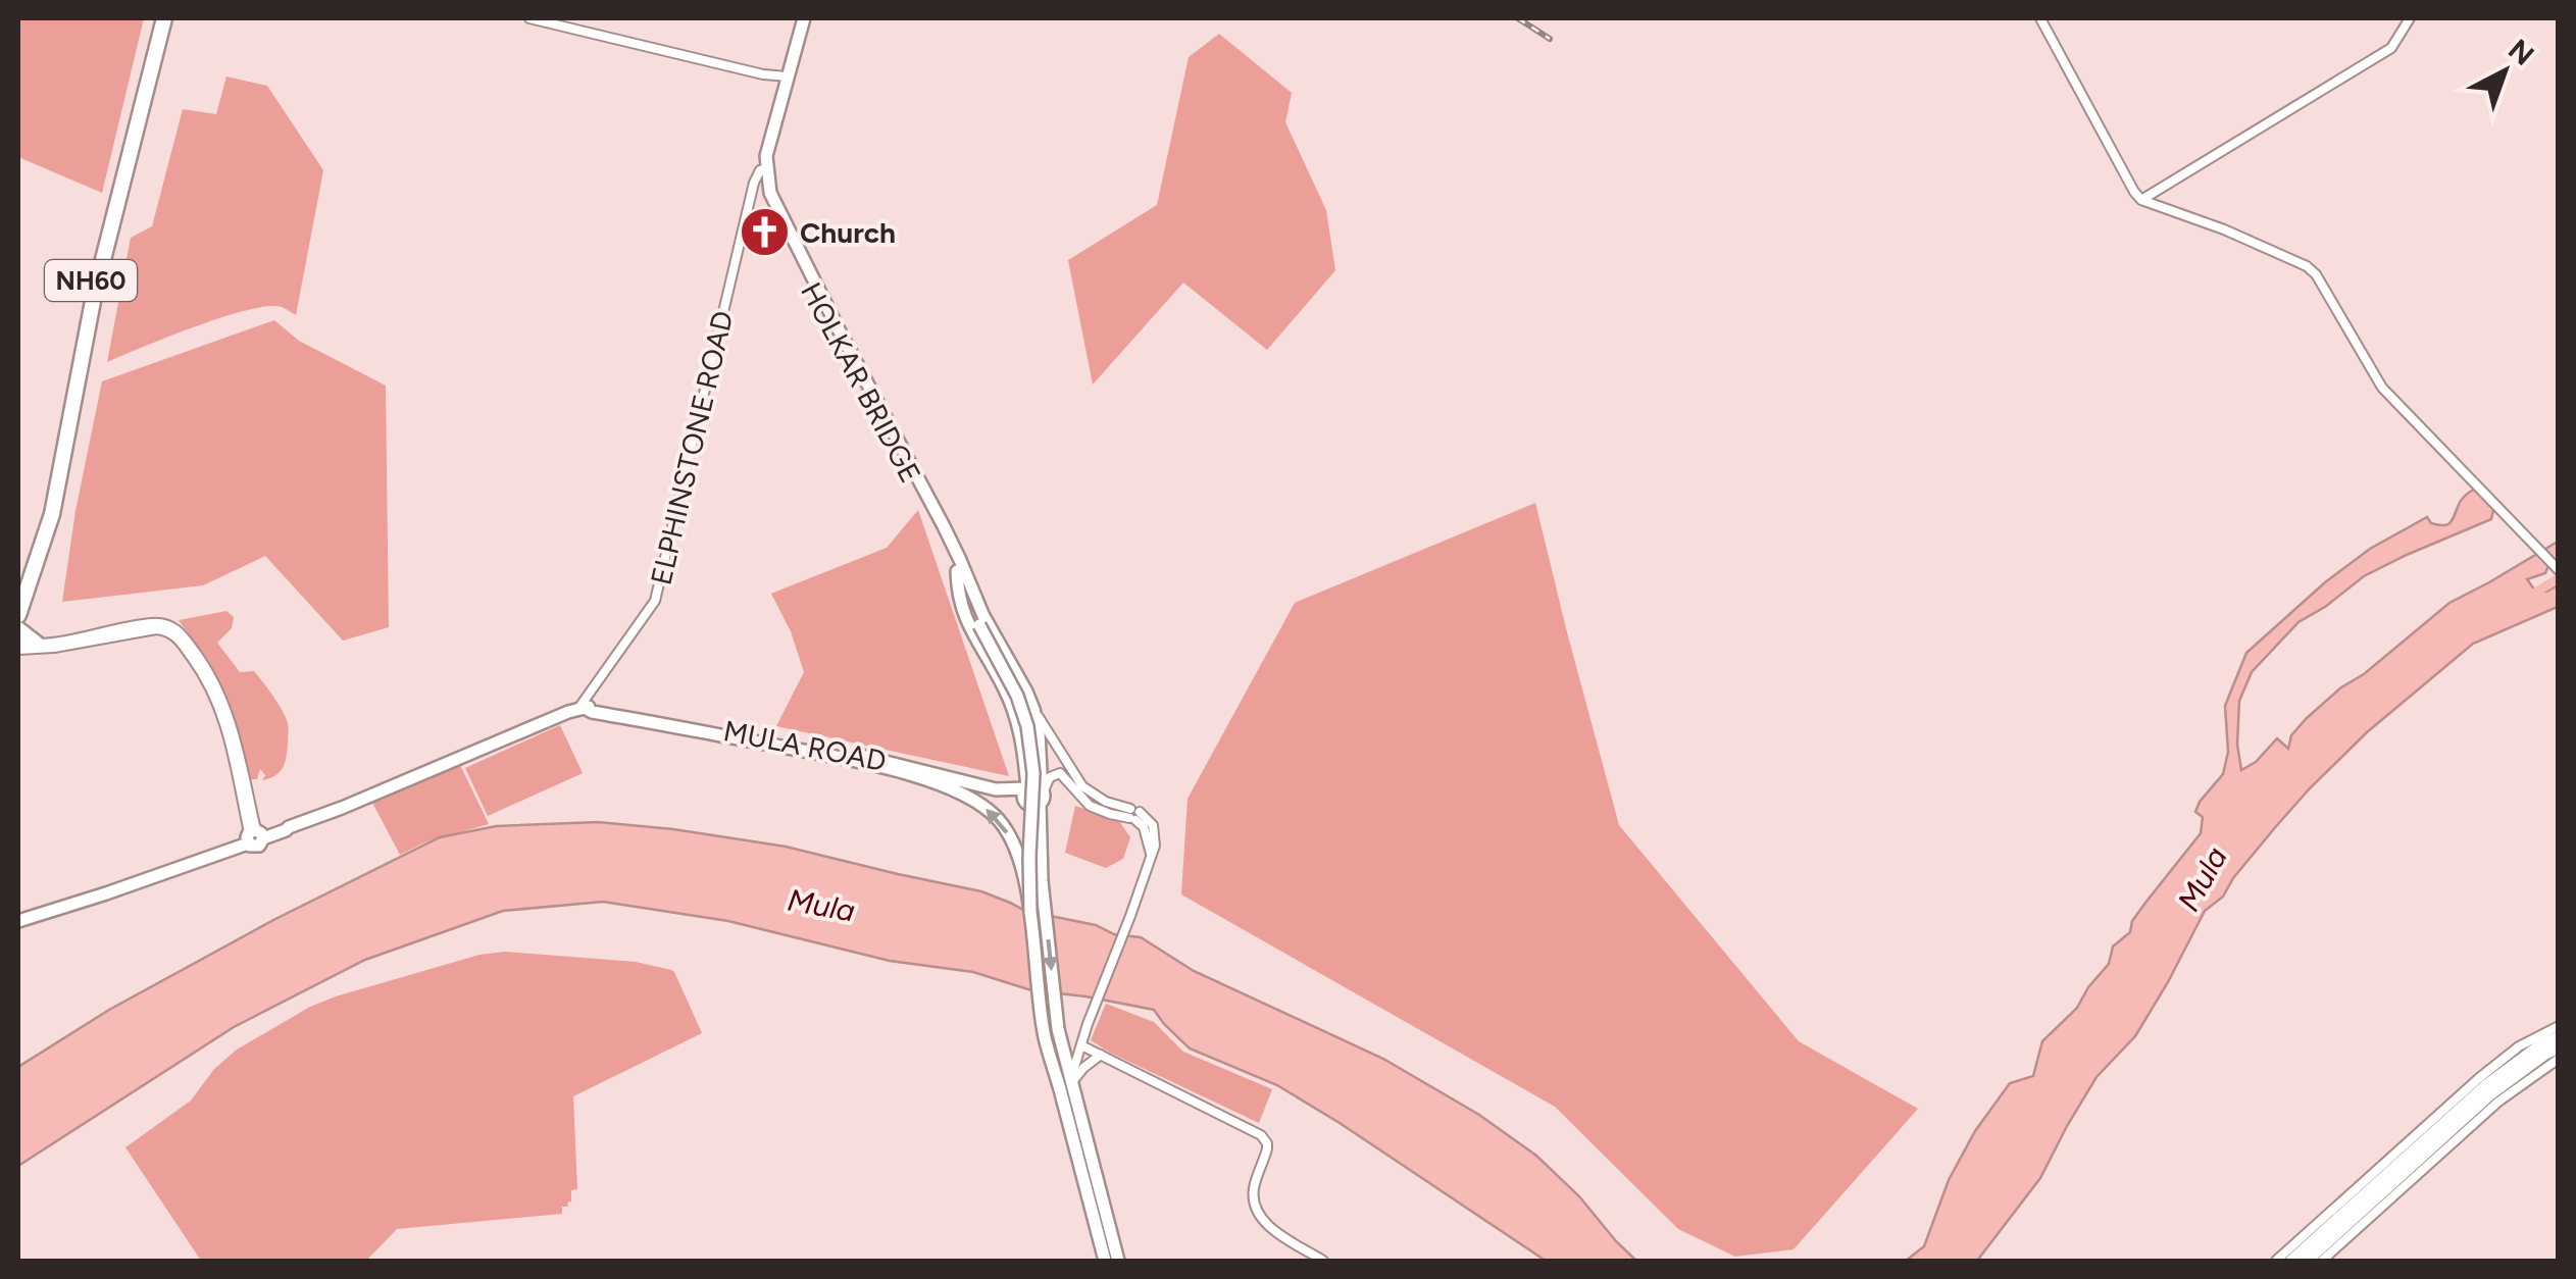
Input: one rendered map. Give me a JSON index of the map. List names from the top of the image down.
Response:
{
  "streets": {
    "highway": ["NH60"],
    "main road": ["HOLKAR BRIDGE", "ELPHINSTONE ROAD", "MULA ROAD"]
  },
  "crossings": [
    ["HOLKAR BRIDGE", "ELPHINSTONE ROAD"],
    ["ELPHINSTONE ROAD", "MULA ROAD"]
  ],
  "water": ["Mula"],
  "places": {
    "church": ["Church"]
  },
  "north": "top right"
}
